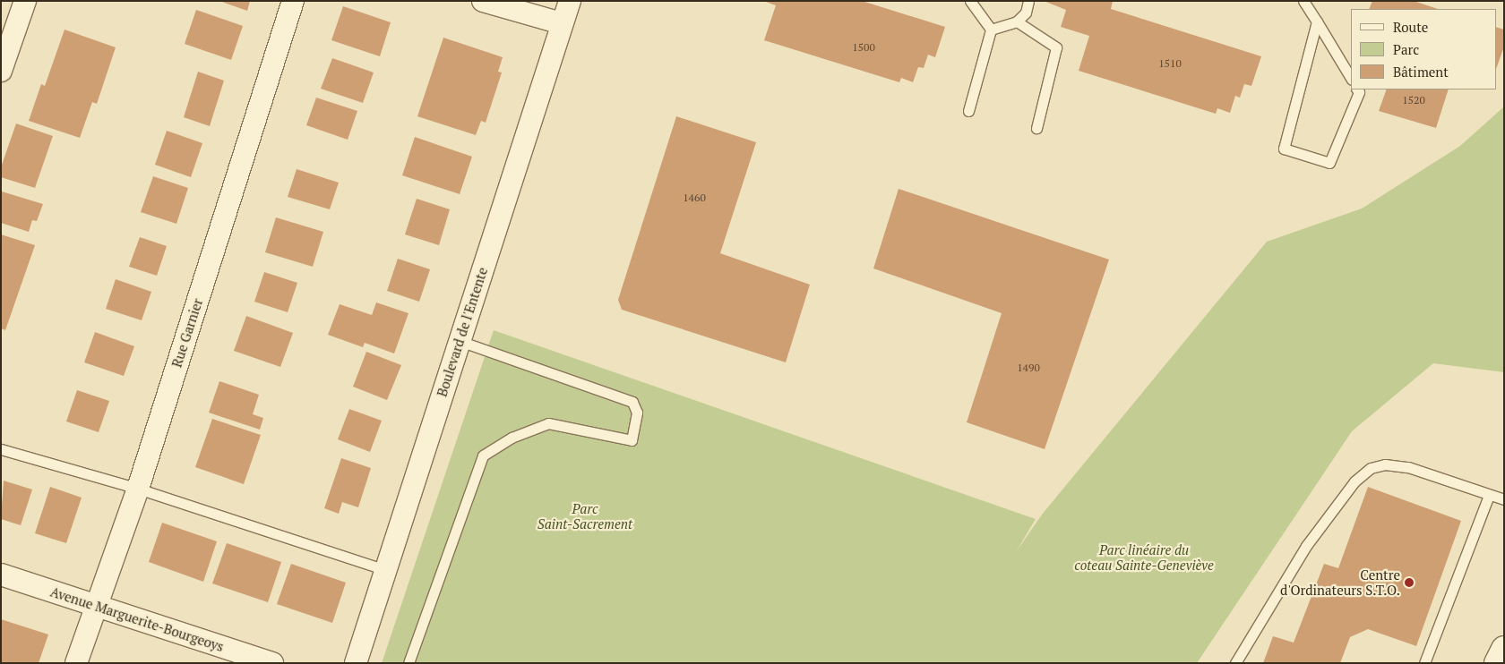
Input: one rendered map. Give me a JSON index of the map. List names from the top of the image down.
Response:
{
  "streets": {
    "street": ["Boulevard de l'Entente", "Rue Garnier", "Avenue Marguerite-Bourgeoys"]
  },
  "crossings": [
    ["Rue Garnier", "Avenue Marguerite-Bourgeoys"]
  ],
  "parks": ["Parc Saint-Sacrement", "Parc linéaire du coteau Sainte-Geneviève"],
  "places": ["Centre d'Ordinateurs S.T.O."],
  "house_numbers": [
    "1500",
    "1510",
    "1520",
    "1460",
    "1490"
  ],
  "legend": ["Route", "Parc", "Bâtiment"]
}
